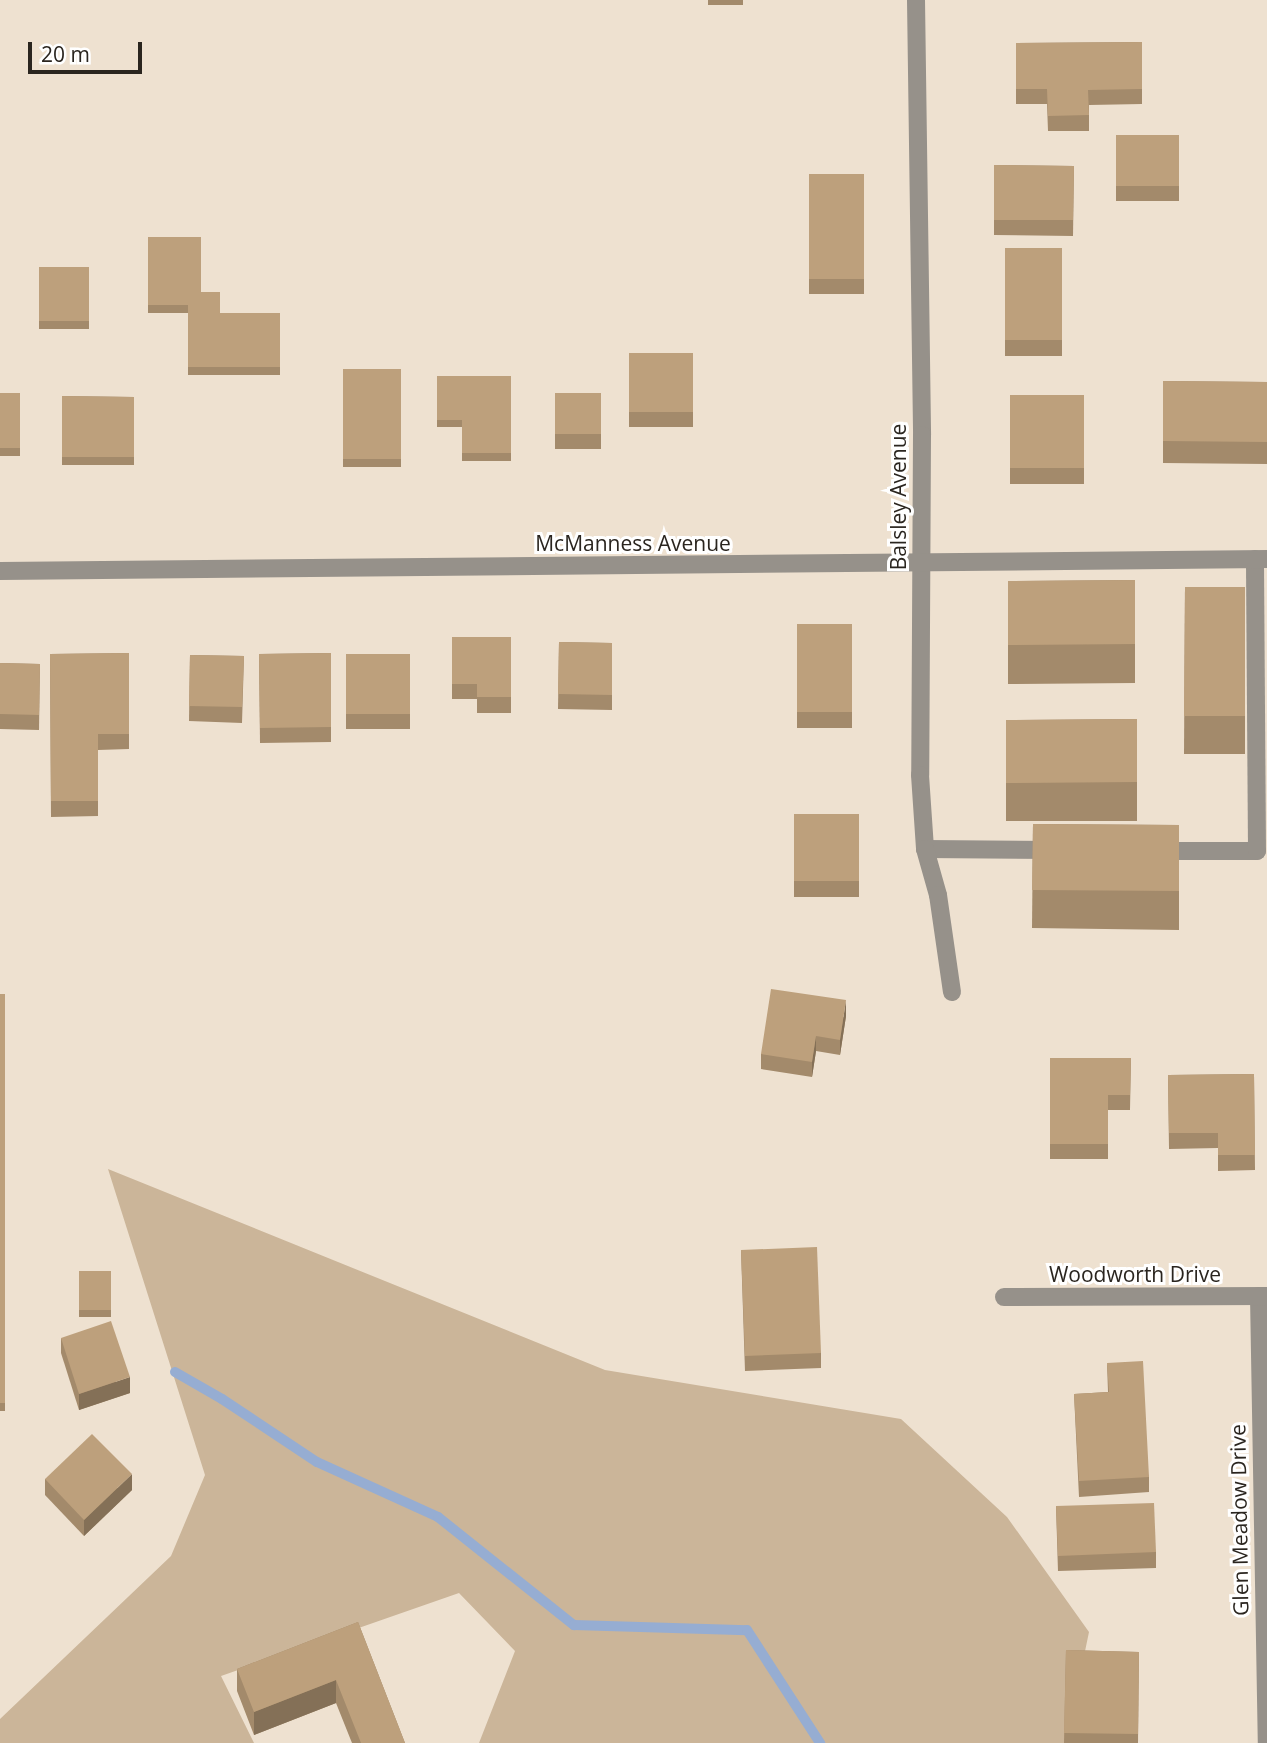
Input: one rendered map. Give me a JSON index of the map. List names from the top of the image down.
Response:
{
  "streets": {
    "street": [
      "Balsley Avenue",
      "McManness Avenue",
      "Woodworth Drive",
      "Glen Meadow Drive"
    ]
  },
  "crossings": [
    ["Balsley Avenue", "McManness Avenue"],
    ["Woodworth Drive", "Glen Meadow Drive"]
  ],
  "scale_bar": "20 m"
}
